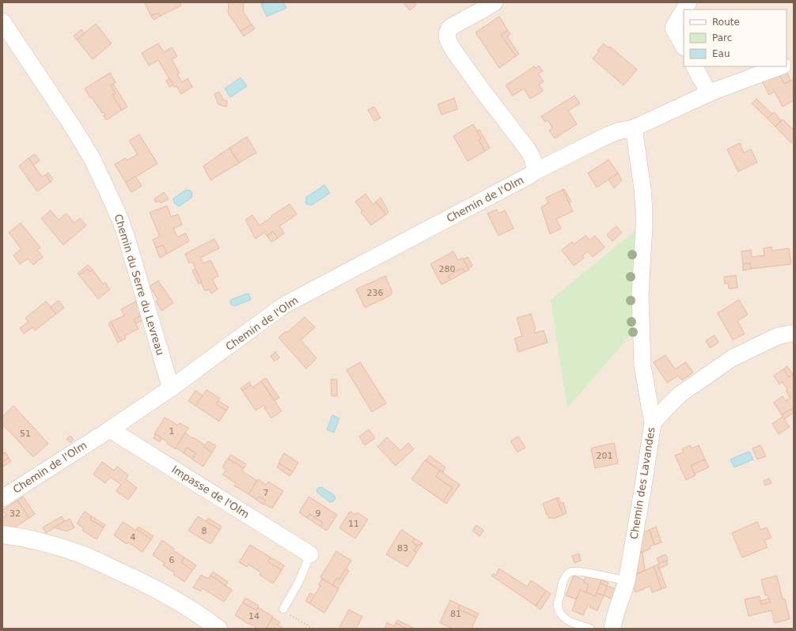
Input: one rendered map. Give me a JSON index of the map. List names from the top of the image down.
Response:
{
  "streets": {
    "street": [
      "Chemin de l'Olm",
      "Chemin du Serre du Levreau",
      "Chemin des Lavandes",
      "Impasse de l'Olm"
    ]
  },
  "crossings": [
    ["Chemin de l'Olm", "Chemin du Serre du Levreau"],
    ["Chemin de l'Olm", "Chemin des Lavandes"],
    ["Chemin de l'Olm", "Impasse de l'Olm"]
  ],
  "house_numbers": [
    "280",
    "236",
    "1",
    "51",
    "201",
    "7",
    "32",
    "9",
    "11",
    "8",
    "4",
    "83",
    "6",
    "81",
    "14"
  ],
  "legend": ["Route", "Parc", "Eau"]
}
